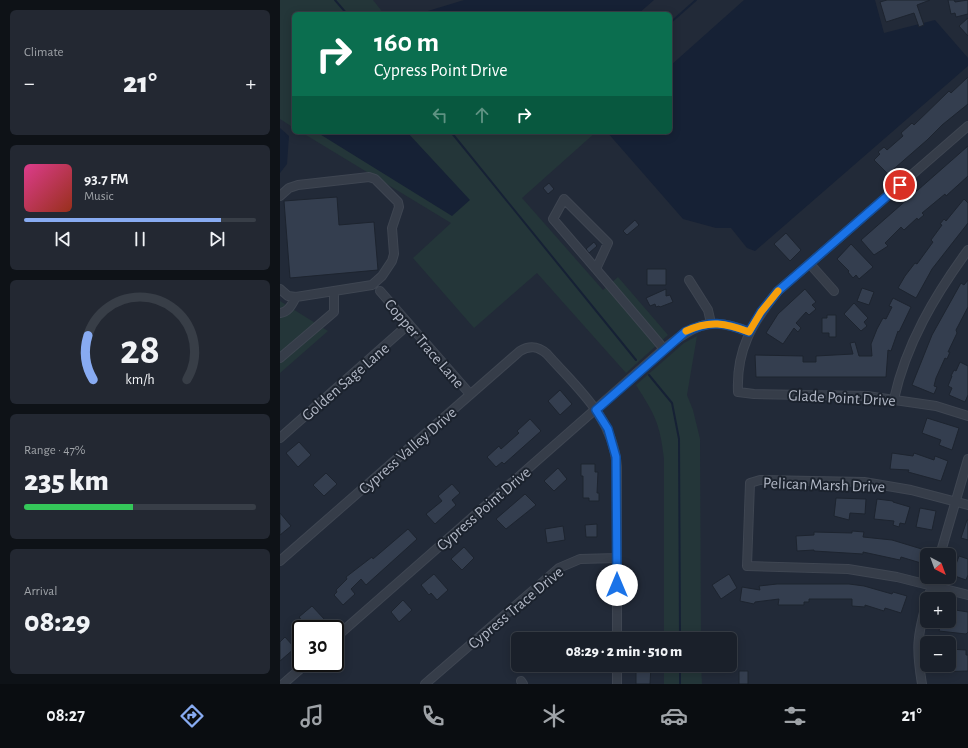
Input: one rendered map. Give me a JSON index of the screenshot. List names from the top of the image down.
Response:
{
  "streets": {
    "street": [
      "Copper Trace Lane",
      "Golden Sage Lane",
      "Glade Point Drive",
      "Cypress Valley Drive",
      "Pelican Marsh Drive",
      "Cypress Point Drive",
      "Cypress Trace Drive"
    ]
  },
  "crossings": [
    ["Copper Trace Lane", "Golden Sage Lane"],
    ["Copper Trace Lane", "Cypress Valley Drive"],
    ["Cypress Valley Drive", "Cypress Point Drive"]
  ],
  "north": "bottom right",
  "page": {
    "tile": [
      "Climate",
      ["Range · 47%", "235 km"],
      ["Arrival", "08:29"]
    ],
    "turn": ["160 m", "Cypress Point Drive"],
    "heat": ["−", "21°", "+"],
    "song": ["93.7 FM", "Music"],
    "map_buttons": ["+", "−"],
    "limit": "30",
    "trip": "08:29 · 2 min · 510 m",
    "tabs": ["08:27", "21°"],
    "gauge": ["28", "km/h"]
  }
}
